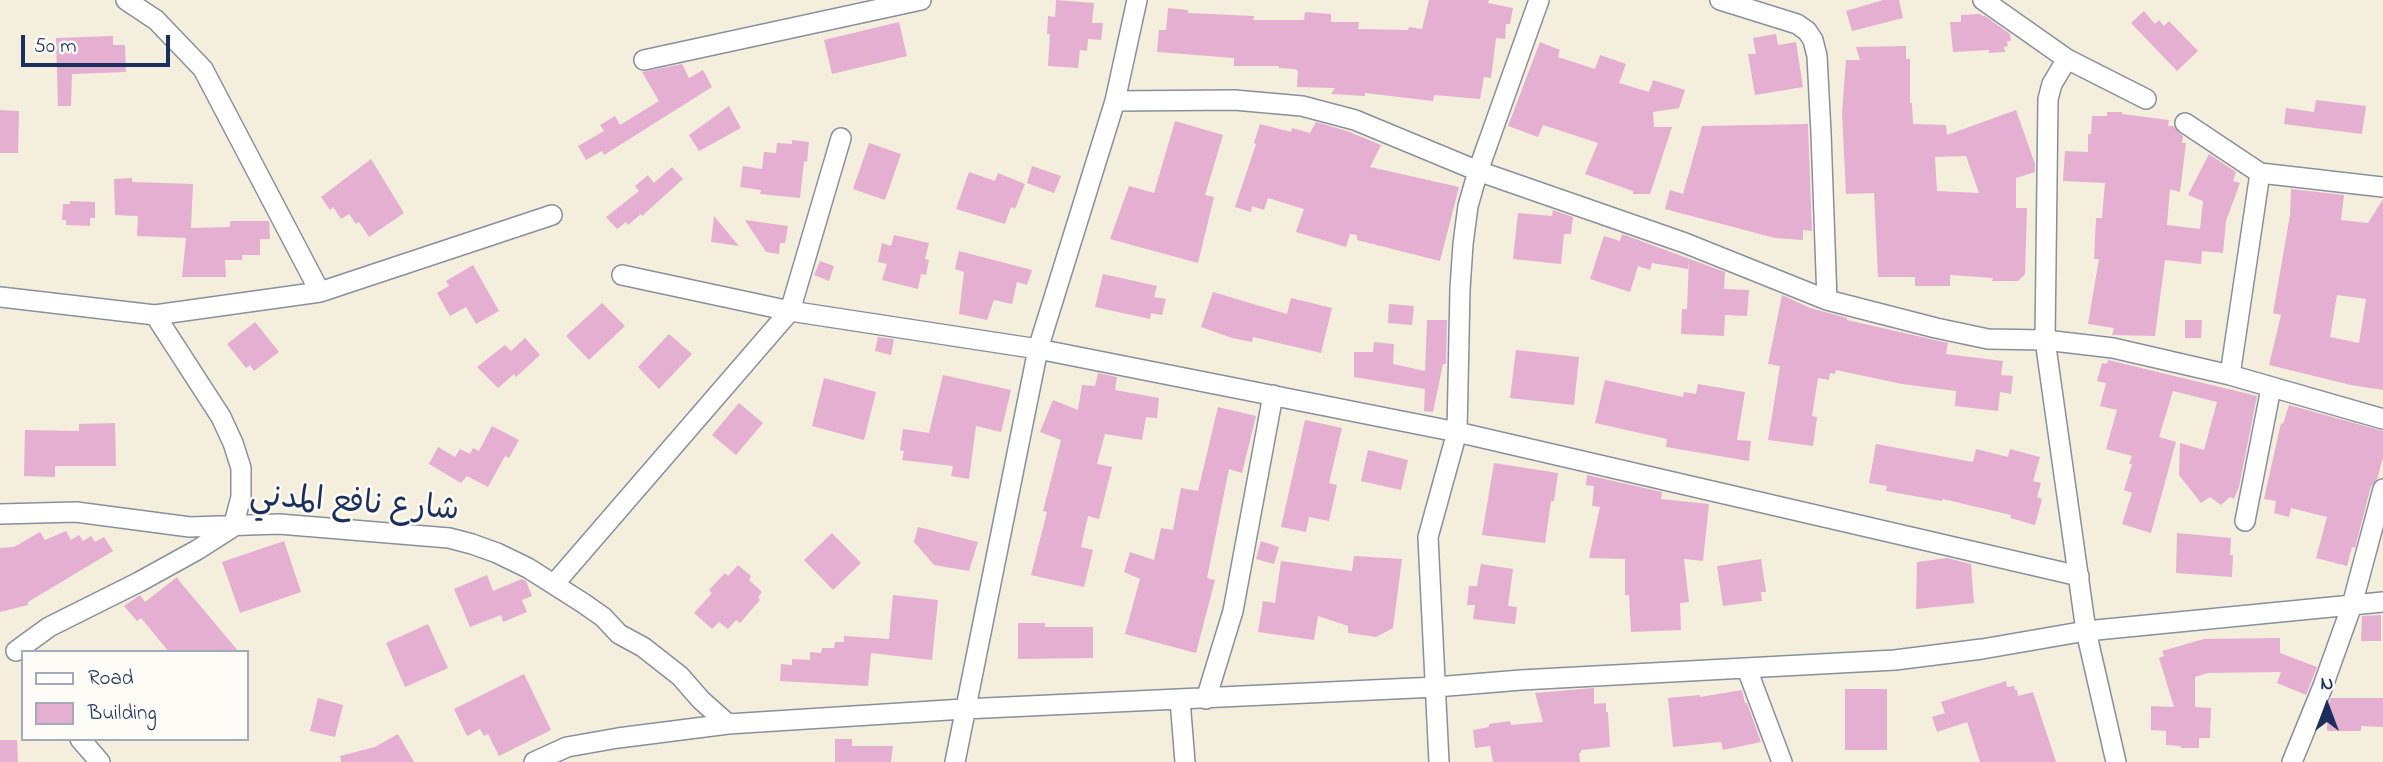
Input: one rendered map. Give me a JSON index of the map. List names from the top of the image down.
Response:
{
  "streets": {
    "street": ["شارع نافع المدني"]
  },
  "legend": ["Road", "Building"],
  "scale_bar": "50 m",
  "north": "top"
}
